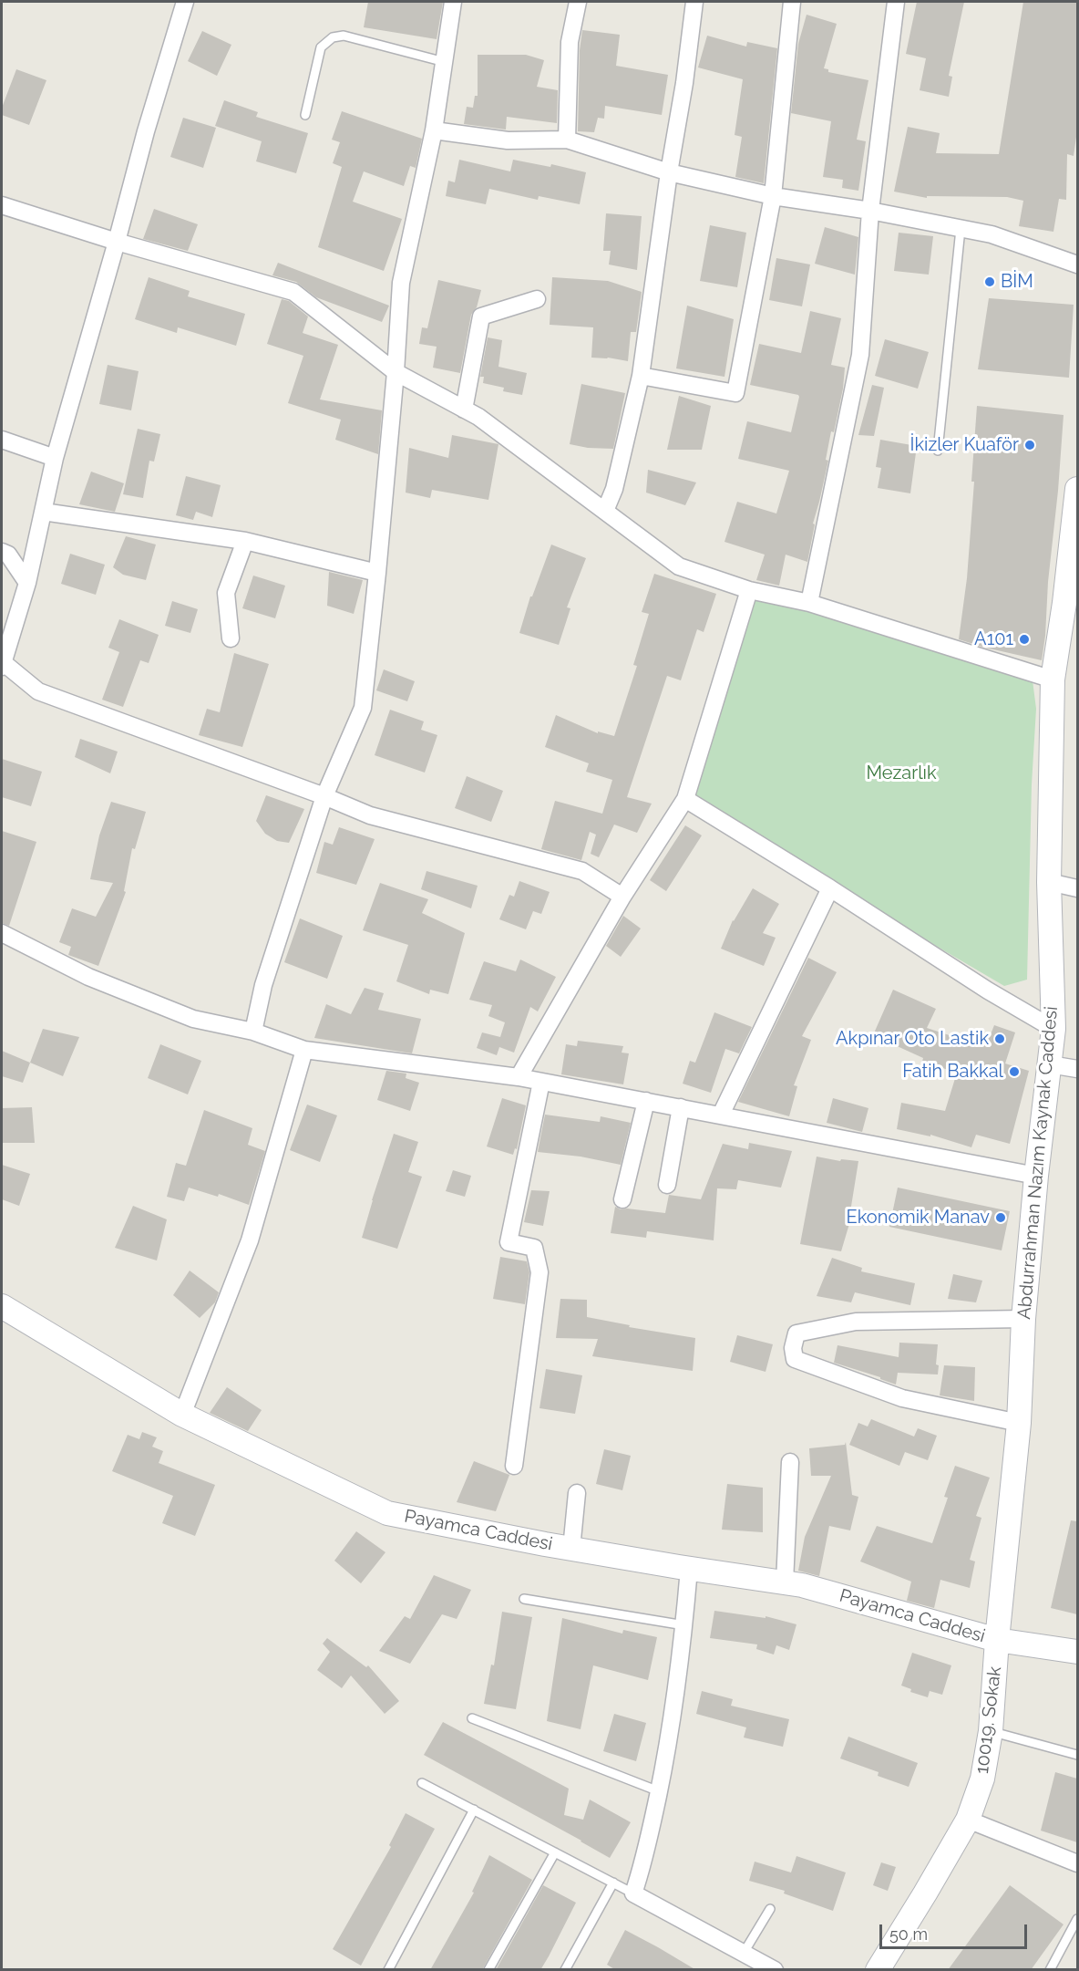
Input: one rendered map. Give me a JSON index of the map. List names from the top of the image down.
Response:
{
  "streets": {
    "street": ["Abdurrahman Nazım Kaynak Caddesi", "Payamca Caddesi", "10019. Sokak"]
  },
  "crossings": [
    ["Abdurrahman Nazım Kaynak Caddesi", "Payamca Caddesi"],
    ["Abdurrahman Nazım Kaynak Caddesi", "10019. Sokak"],
    ["Payamca Caddesi", "10019. Sokak"]
  ],
  "parks": ["Mezarlık"],
  "places": [
    "BİM",
    "İkizler Kuaför",
    "A101",
    "Akpınar Oto Lastik",
    "Fatih Bakkal",
    "Ekonomik Manav"
  ],
  "scale_bar": "50 m"
}
